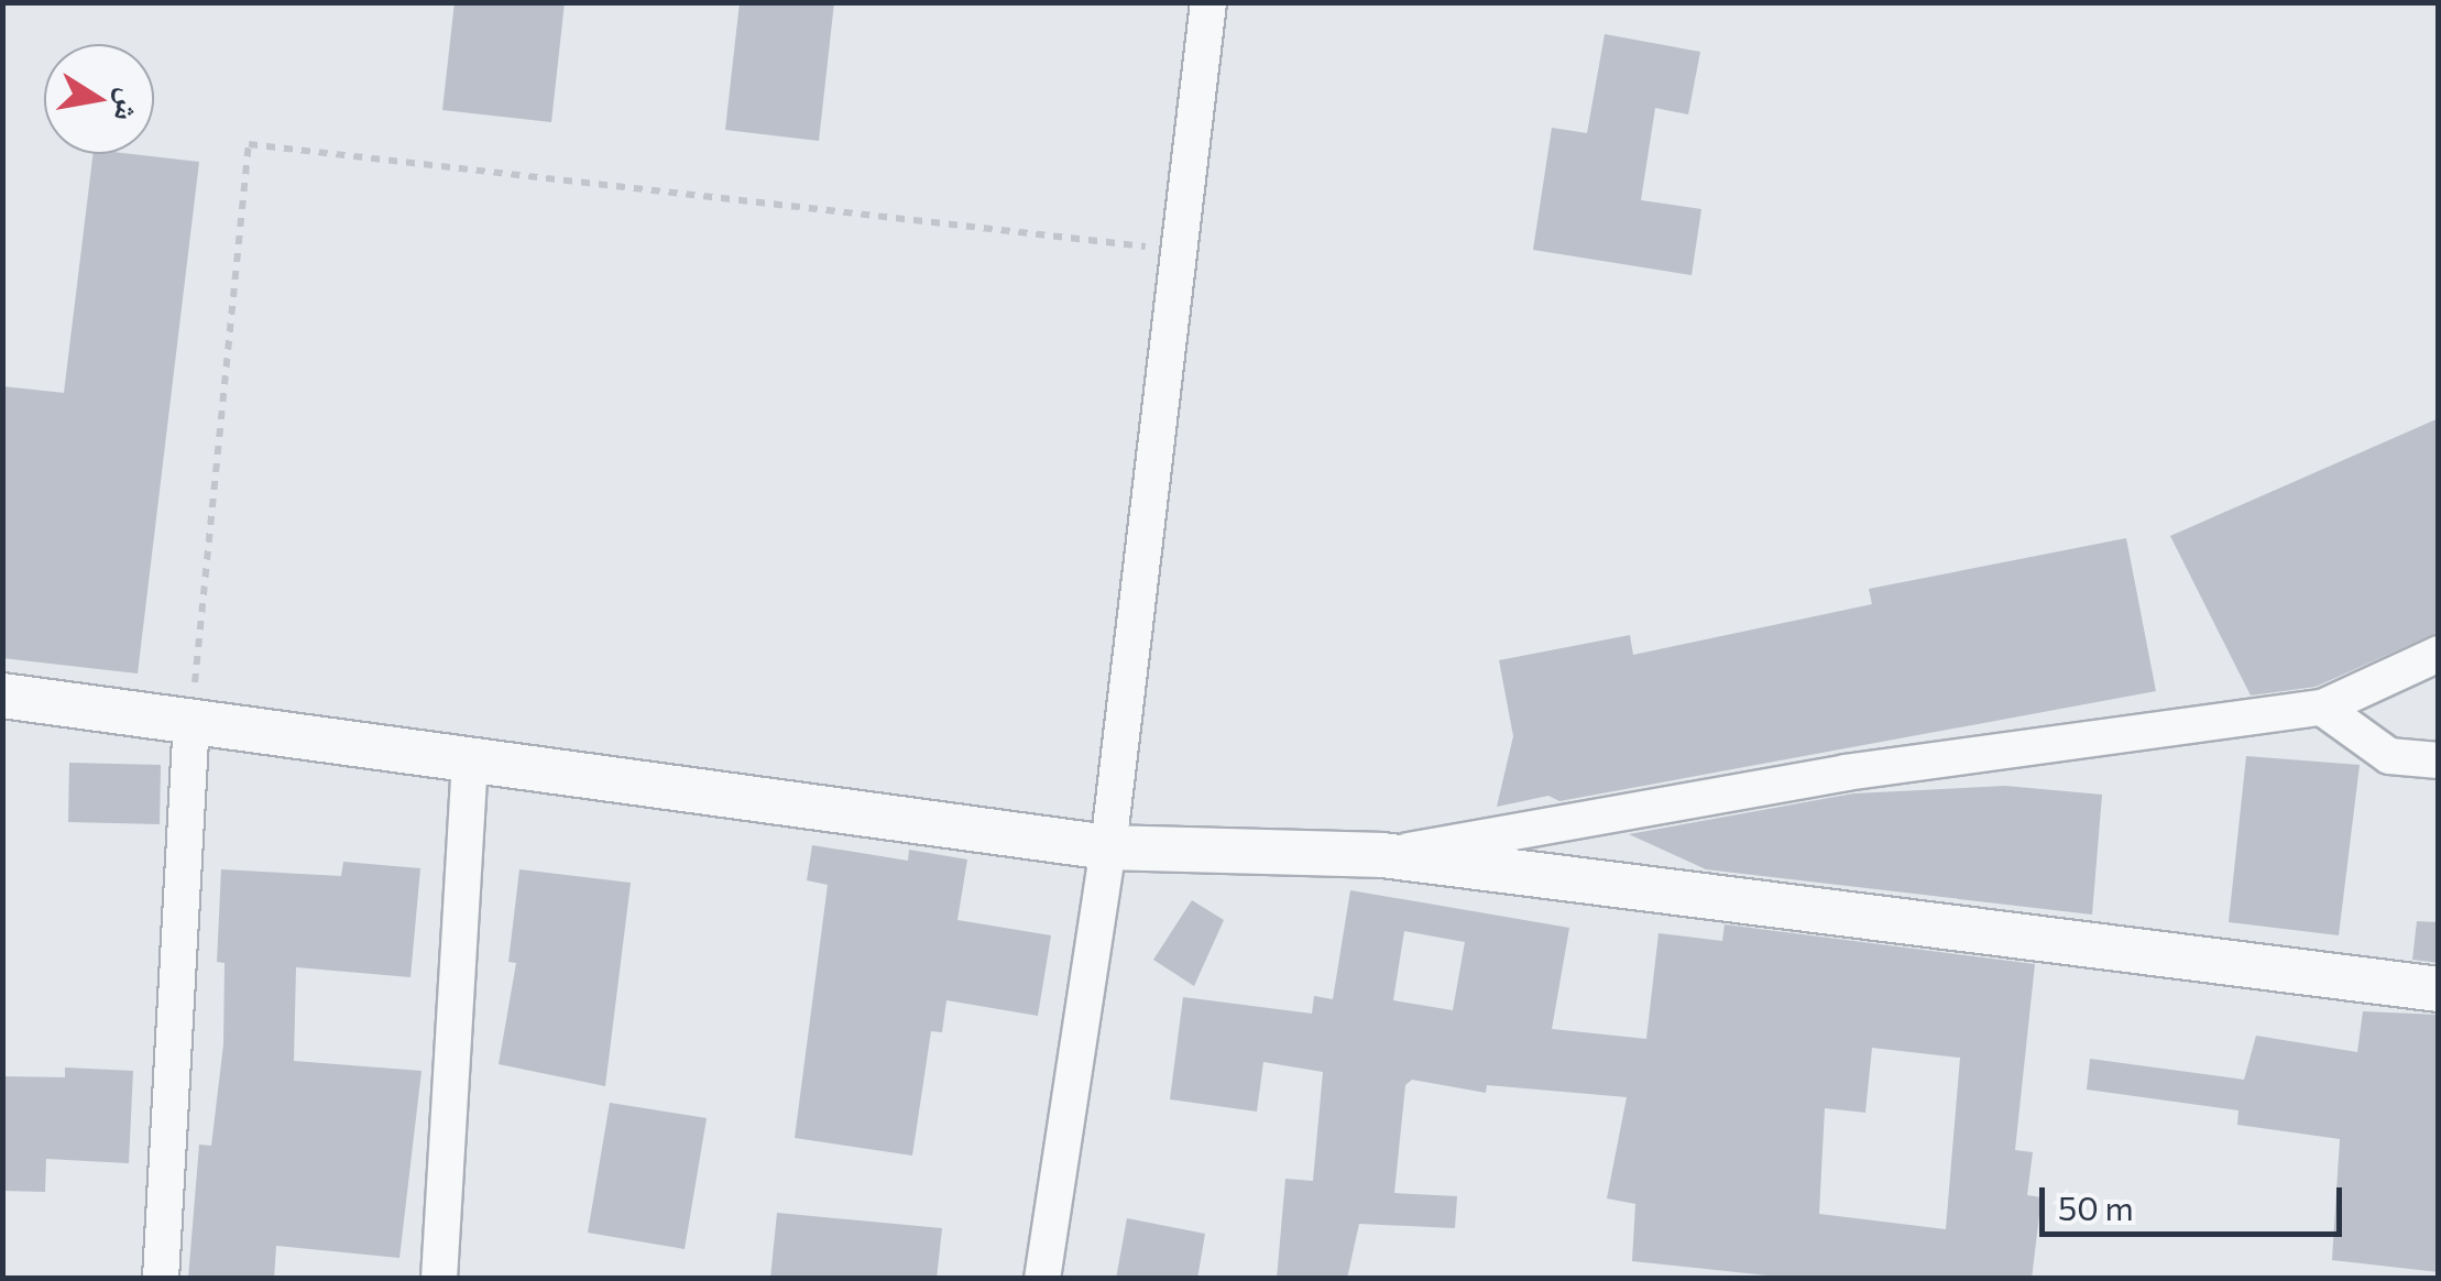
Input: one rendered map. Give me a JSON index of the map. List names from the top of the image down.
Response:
{
  "scale_bar": "50 m",
  "north": "right"
}
